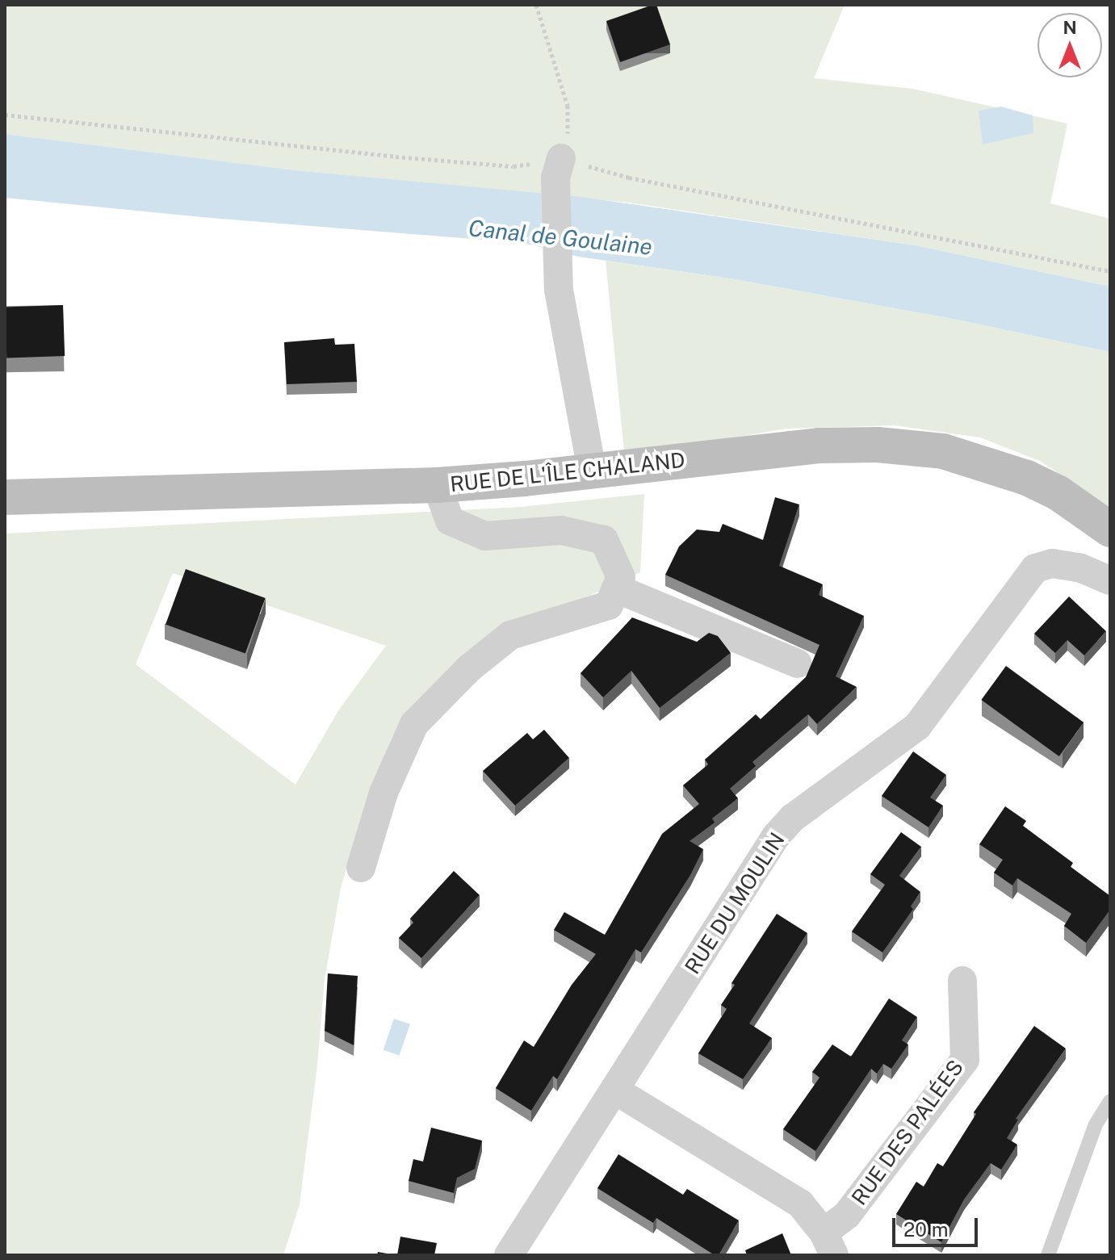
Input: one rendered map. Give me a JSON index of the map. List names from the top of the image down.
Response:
{
  "streets": {
    "street": ["RUE DE L'ÎLE CHALAND", "RUE DU MOULIN", "RUE DES PALÉES"]
  },
  "water": ["Canal de Goulaine"],
  "scale_bar": "20 m",
  "north": "top"
}
